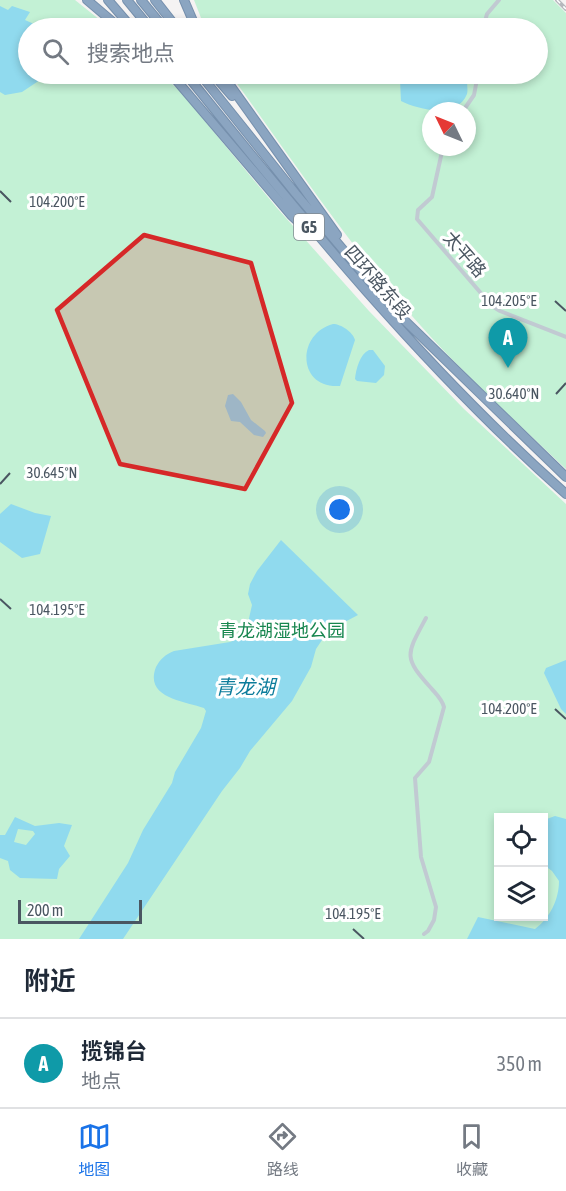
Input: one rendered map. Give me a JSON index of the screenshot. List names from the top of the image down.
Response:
{
  "streets": {
    "highway": ["G5", "四环路东段"],
    "street": ["太平路"]
  },
  "water": ["青龙湖"],
  "parks": ["青龙湖湿地公园"],
  "scale_bar": "200 m",
  "north": "top left",
  "page": {
    "search": "搜索地点",
    "pins": "A",
    "scale": "200 m",
    "heading": "附近",
    "list": [
      {
        "mark": "A",
        "name": "揽锦台",
        "note": "地点",
        "value": "350 m"
      }
    ],
    "nav": ["地图", "路线", "收藏"]
  },
  "coordinates": [
    "104.200°E",
    "104.205°E",
    "30.640°N",
    "30.645°N",
    "104.195°E"
  ]
}
